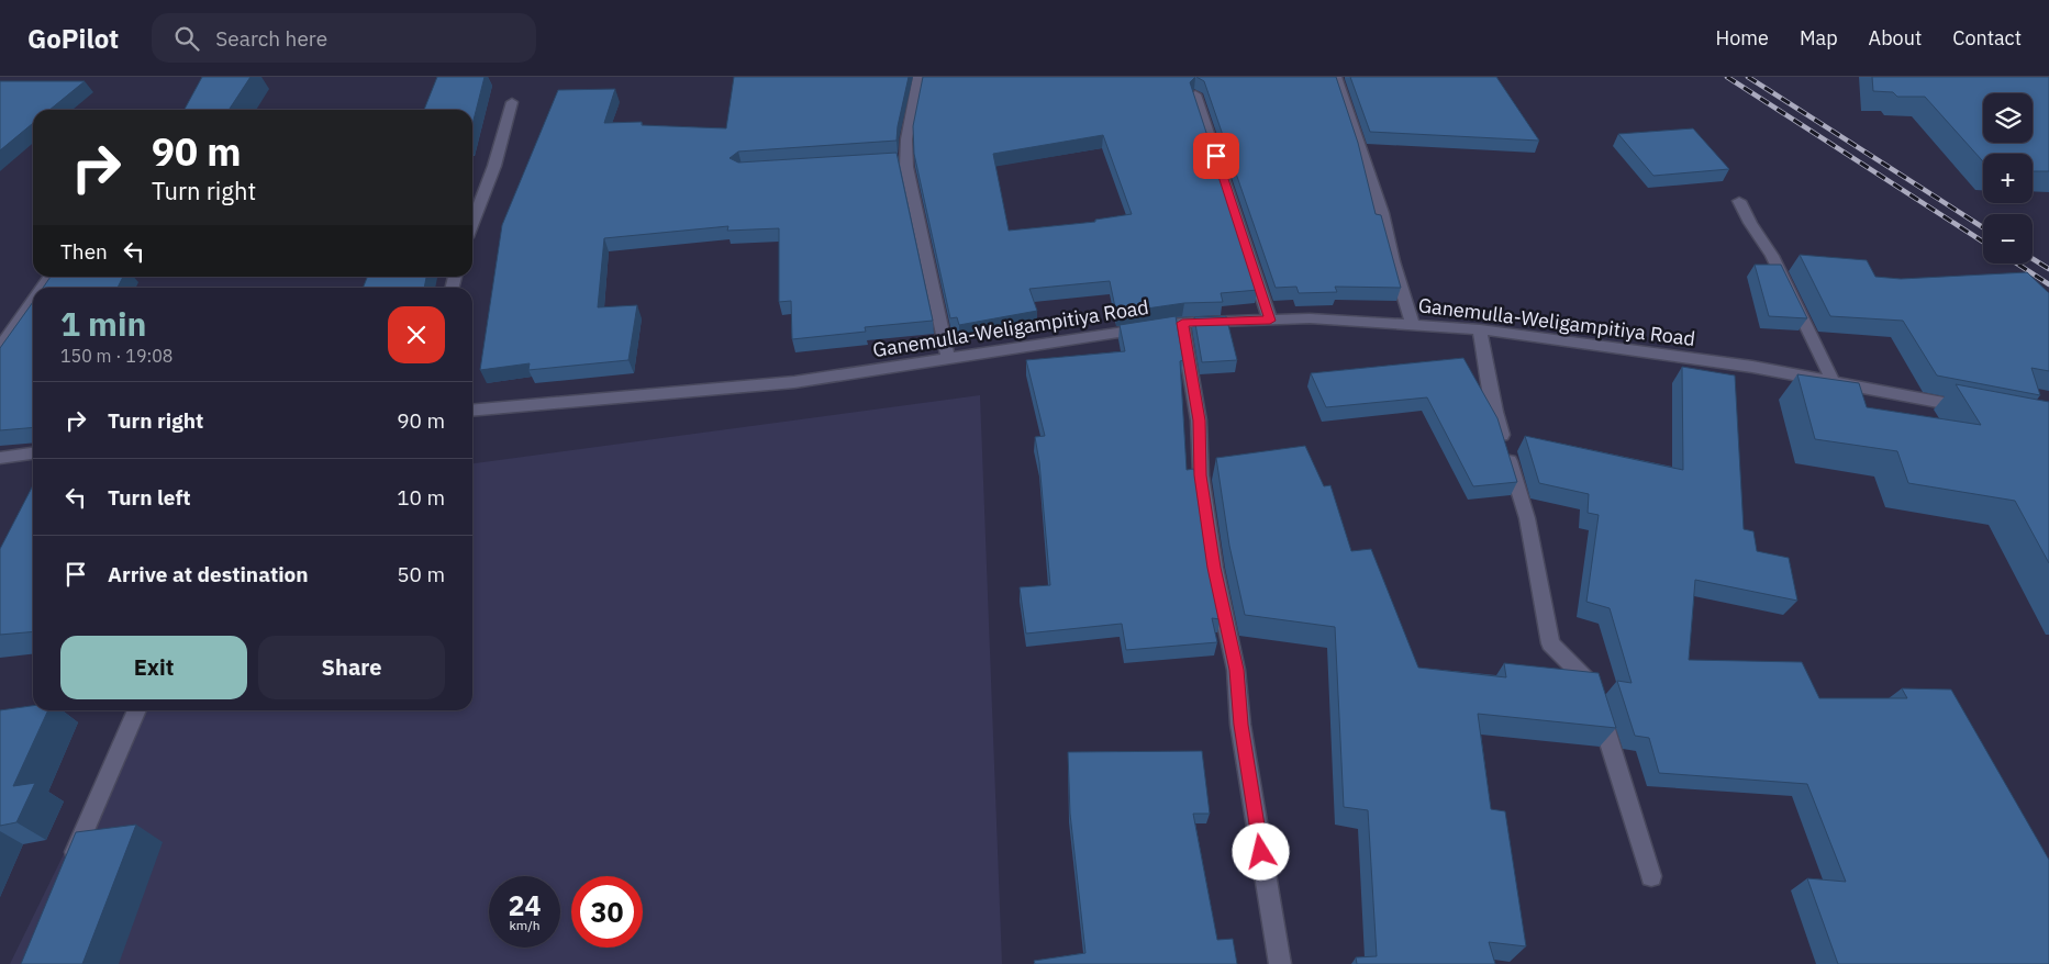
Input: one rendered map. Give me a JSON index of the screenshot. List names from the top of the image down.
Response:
{
  "streets": {
    "street": ["Ganemulla-Weligampitiya Road"]
  },
  "page": {
    "header": "GoPilot",
    "search": "Search here",
    "nav": [
      "Home",
      "Map",
      "About",
      "Contact"
    ],
    "map_buttons": ["+", "−"],
    "turn": ["90 m", "Turn right"],
    "then": "Then",
    "heading": ["1 min", "150 m · 19:08"],
    "list": [
      {
        "name": "Turn right",
        "value": "90 m"
      },
      {
        "name": "Turn left",
        "value": "10 m"
      },
      {
        "name": "Arrive at destination",
        "value": "50 m"
      }
    ],
    "buttons": ["Exit", "Share"],
    "speed": "24 km/h",
    "limit": "30"
  }
}
